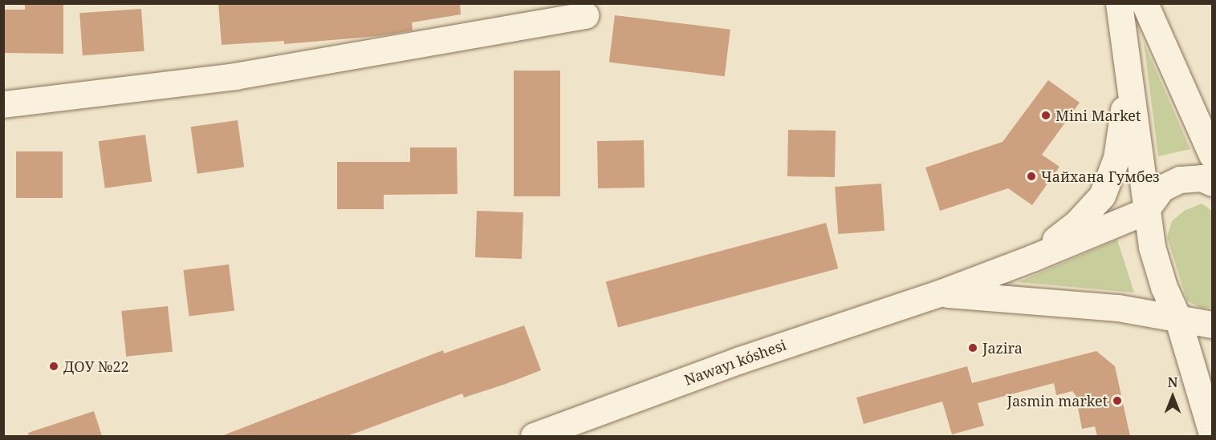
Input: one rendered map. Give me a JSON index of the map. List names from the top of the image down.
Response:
{
  "streets": {
    "main road": ["Nawayı kóshesi"]
  },
  "places": [
    "Mini Market",
    "Чайхана Гумбез",
    "Jazira",
    "ДОУ №22",
    "Jasmin market"
  ],
  "north": "top"
}
